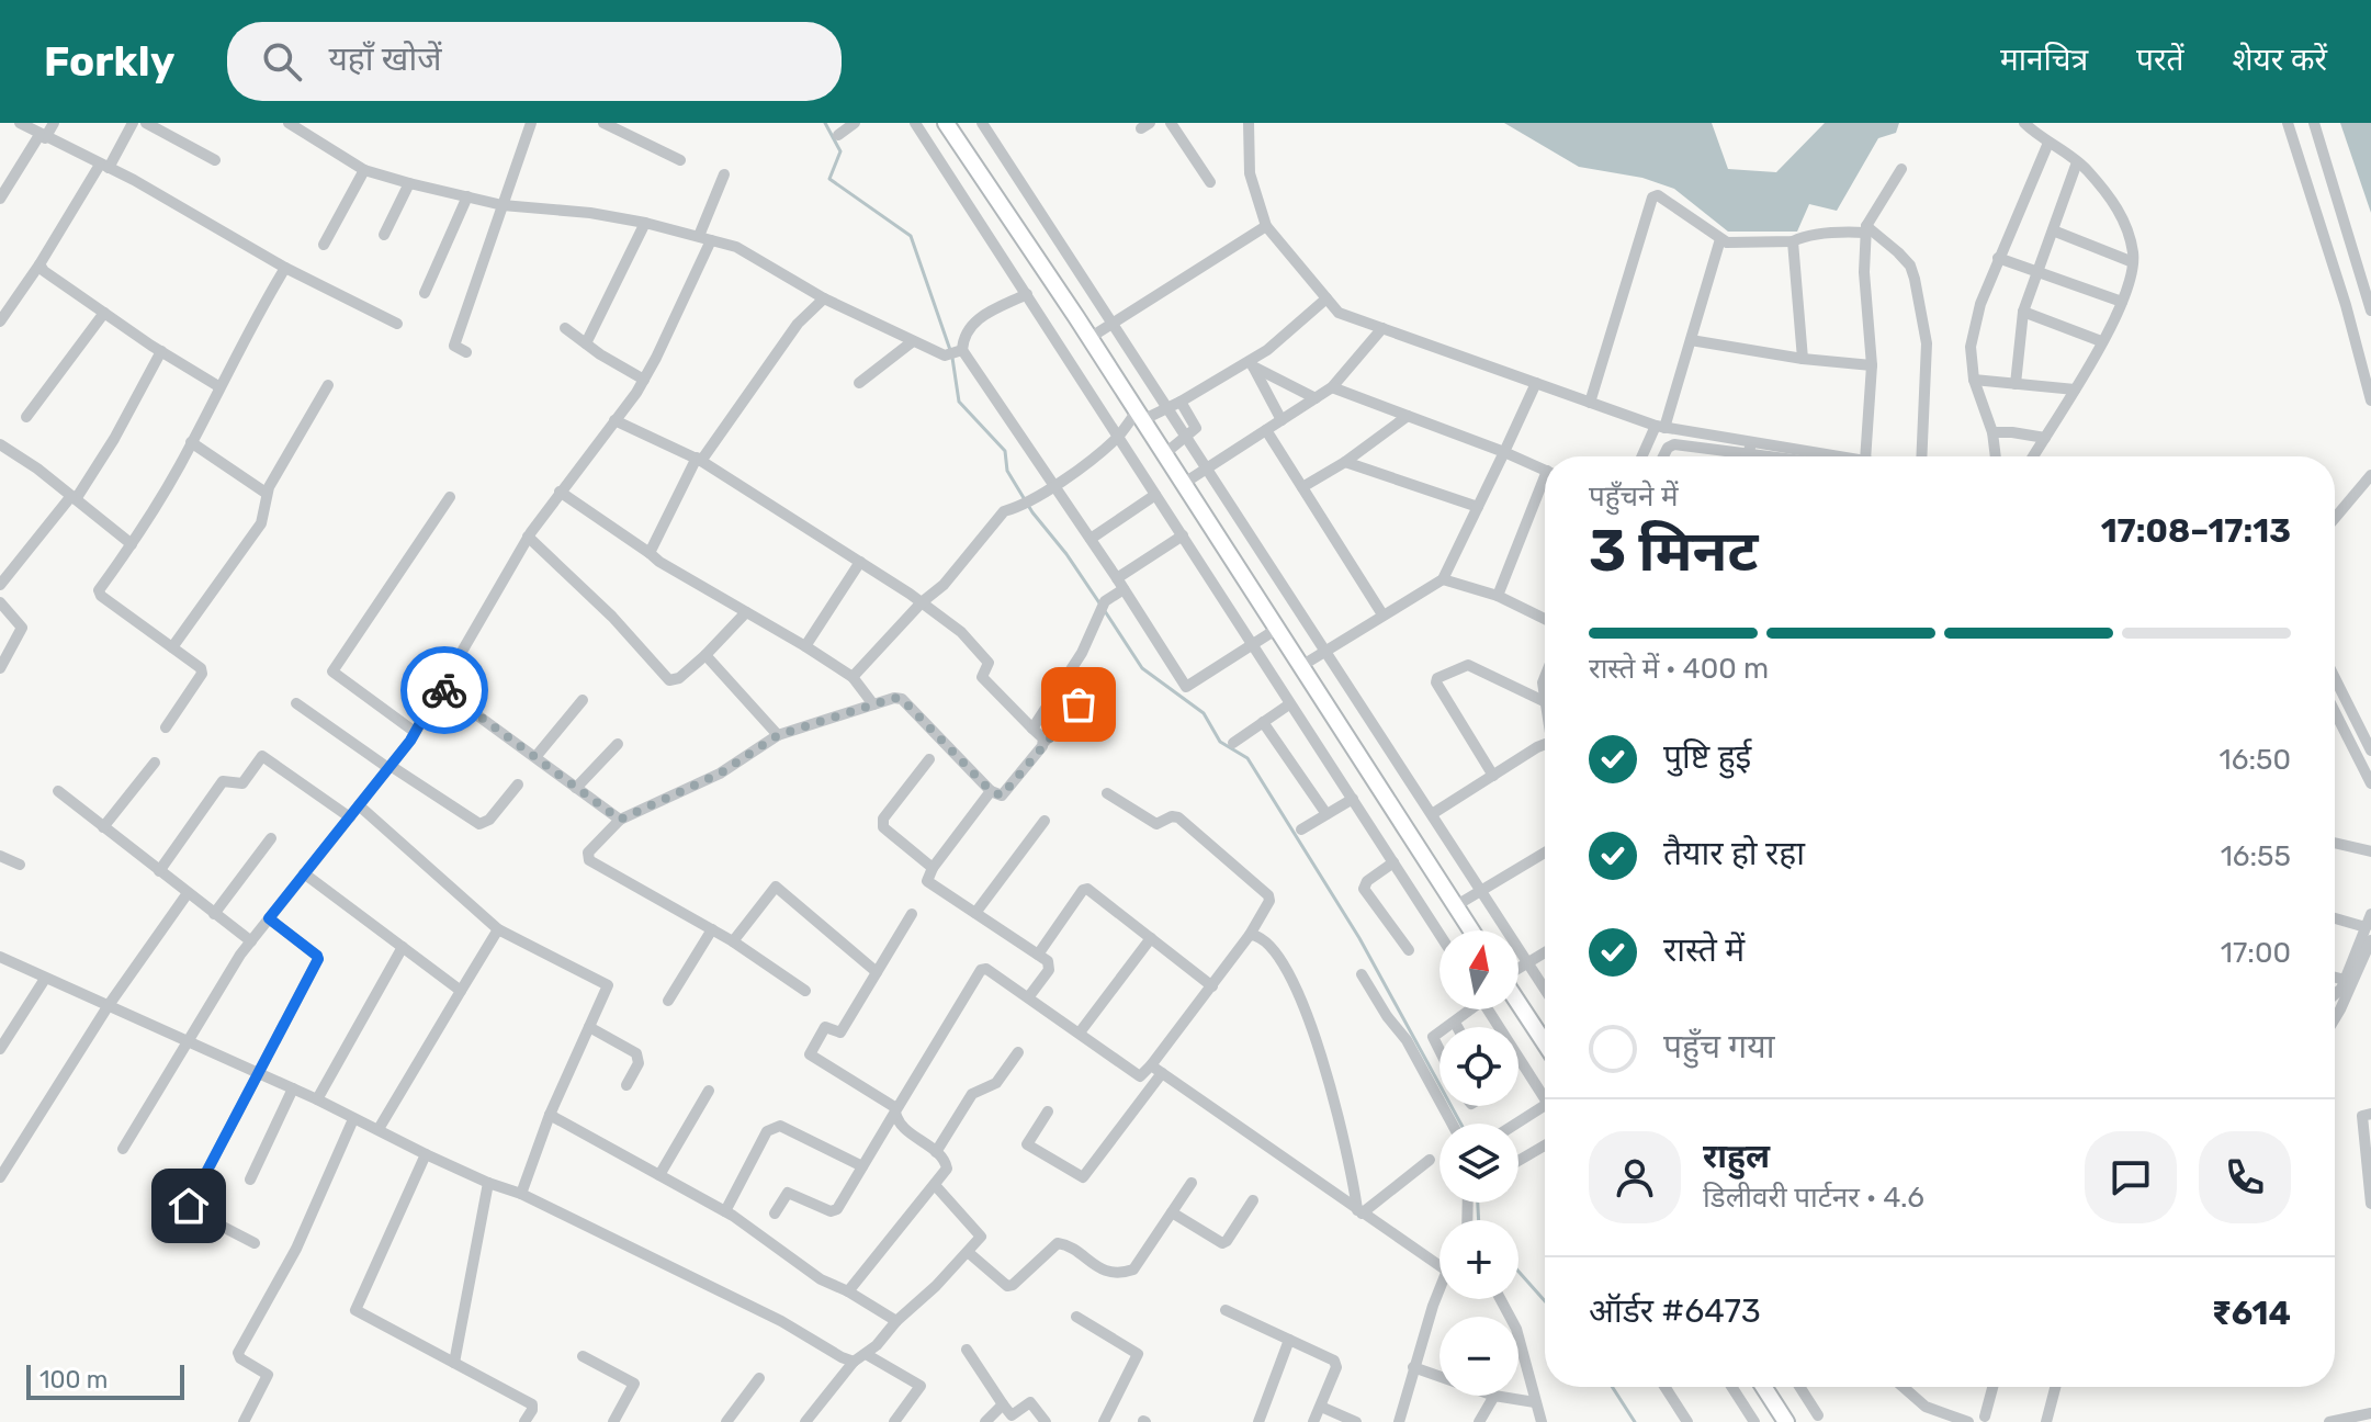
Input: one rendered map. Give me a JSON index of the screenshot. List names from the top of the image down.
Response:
{
  "scale_bar": "100 m",
  "north": "top",
  "page": {
    "header": "Forkly",
    "search": "यहाँ खोजें",
    "nav": ["मानचित्र", "परतें", "शेयर करें"],
    "heading": ["3 मिनट", "पहुँचने में", "17:08–17:13"],
    "panel": [
      "राहुल",
      "डिलीवरी पार्टनर · 4.6",
      "ऑर्डर #6473",
      "₹614"
    ],
    "bar": "रास्ते में · 400 m",
    "list": [
      ["पुष्टि हुई", "16:50"],
      ["तैयार हो रहा", "16:55"],
      ["रास्ते में", "17:00"],
      "पहुँच गया"
    ],
    "map_buttons": ["+", "−"],
    "scale": "100 m"
  }
}
